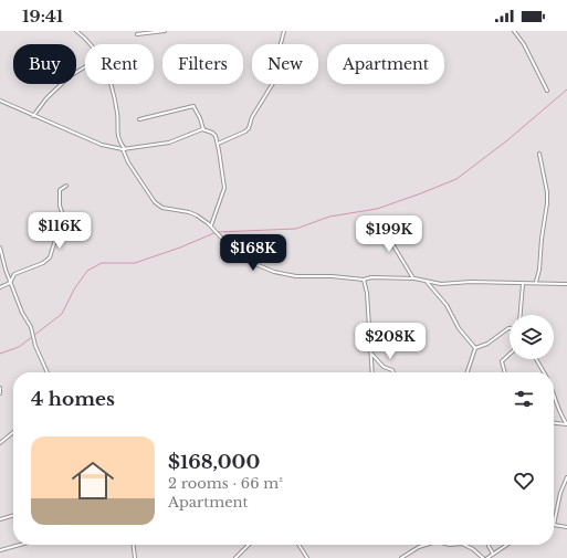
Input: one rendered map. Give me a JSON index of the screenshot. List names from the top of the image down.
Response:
{
  "page": {
    "status": "19:41",
    "chip": [
      "Buy",
      "Rent",
      "Filters",
      "New",
      "Apartment"
    ],
    "price": [
      "$116K",
      "$199K",
      "$168K",
      "$208K"
    ],
    "heading": "4 homes",
    "list": [
      {
        "name": "$168,000",
        "note": "2 rooms · 66 m² · Apartment"
      }
    ]
  }
}
